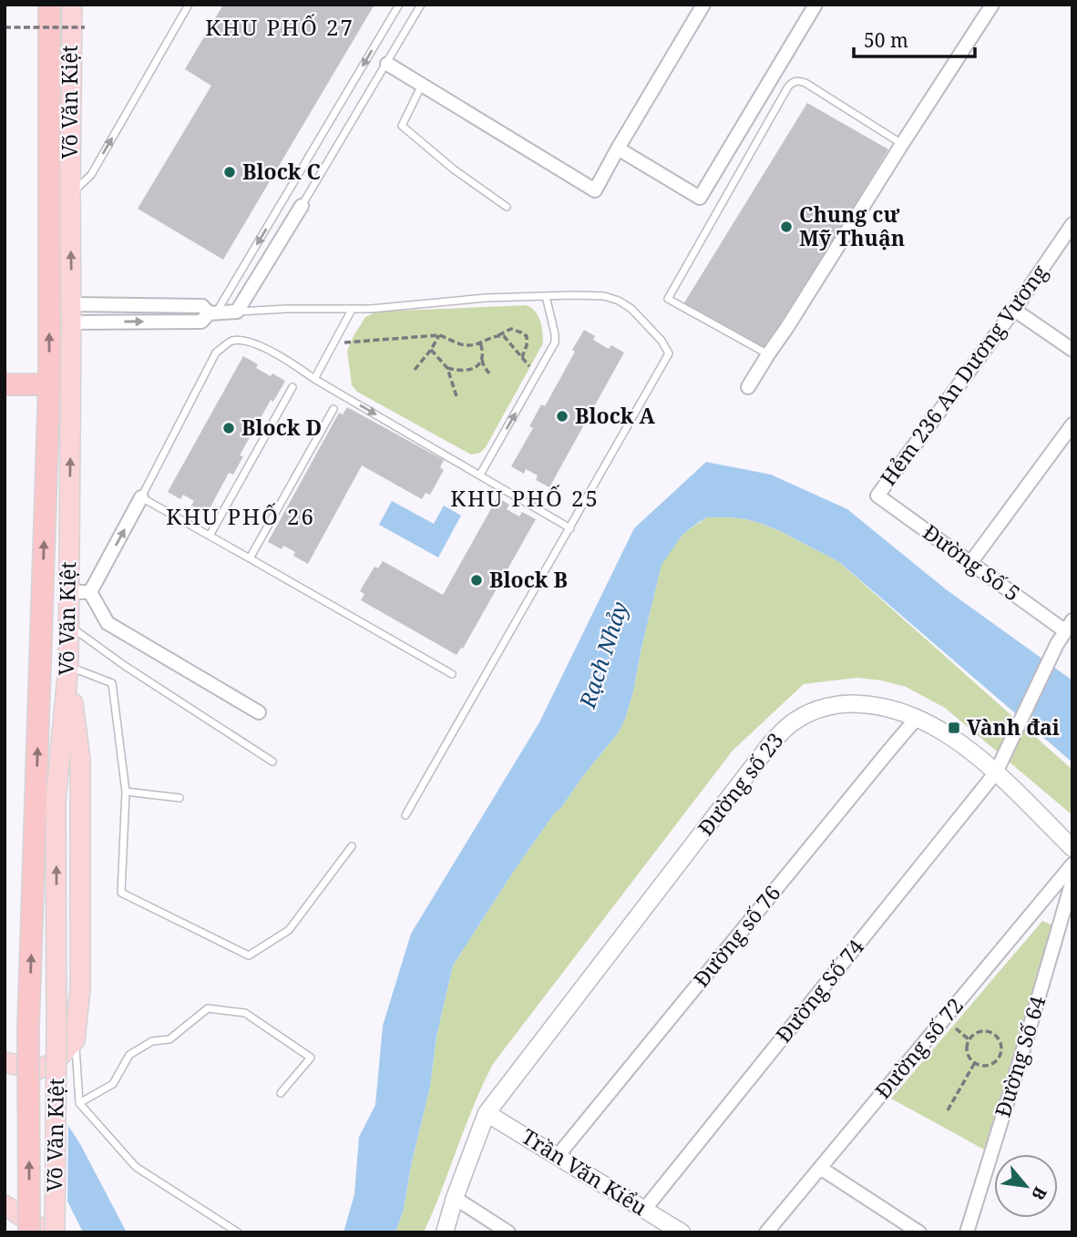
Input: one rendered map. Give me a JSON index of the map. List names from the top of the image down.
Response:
{
  "streets": {
    "highway": ["Võ Văn Kiệt"],
    "street": [
      "Hẻm 236 An Dương Vương",
      "Đường Số 5",
      "Đường số 23",
      "Đường số 76",
      "Đường Số 74",
      "Đường số 72",
      "Đường Số 64",
      "Trần Văn Kiểu"
    ]
  },
  "crossings": [
    ["Hẻm 236 An Dương Vương", "Đường Số 5"],
    ["Đường Số 5", "Đường Số 74"],
    ["Đường số 23", "Đường số 76"],
    ["Đường số 23", "Đường Số 74"],
    ["Đường số 23", "Trần Văn Kiểu"],
    ["Đường số 76", "Trần Văn Kiểu"],
    ["Đường Số 74", "Trần Văn Kiểu"]
  ],
  "one_way": ["Võ Văn Kiệt"],
  "districts": ["KHU PHỐ 27", "KHU PHỐ 25", "KHU PHỐ 26"],
  "water": ["Rạch Nhảy"],
  "places": {
    "other": [
      "Block C",
      "Chung cư Mỹ Thuận",
      "Block A",
      "Block D",
      "Block B"
    ],
    "transit": ["Vành đai"]
  },
  "scale_bar": "50 m",
  "north": "bottom right"
}
